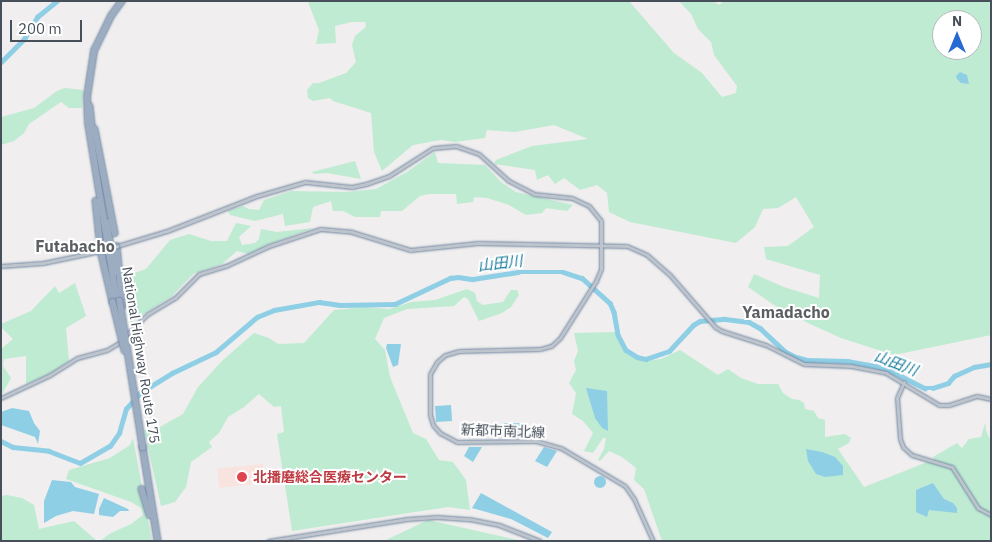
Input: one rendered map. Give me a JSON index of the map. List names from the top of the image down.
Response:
{
  "streets": {
    "highway": ["National Highway Route 175"],
    "street": ["新都市南北線"]
  },
  "districts": ["Futabacho", "Yamadacho"],
  "water": ["山田川"],
  "places": ["北播磨総合医療センター"],
  "scale_bar": "200 m",
  "north": "top"
}
